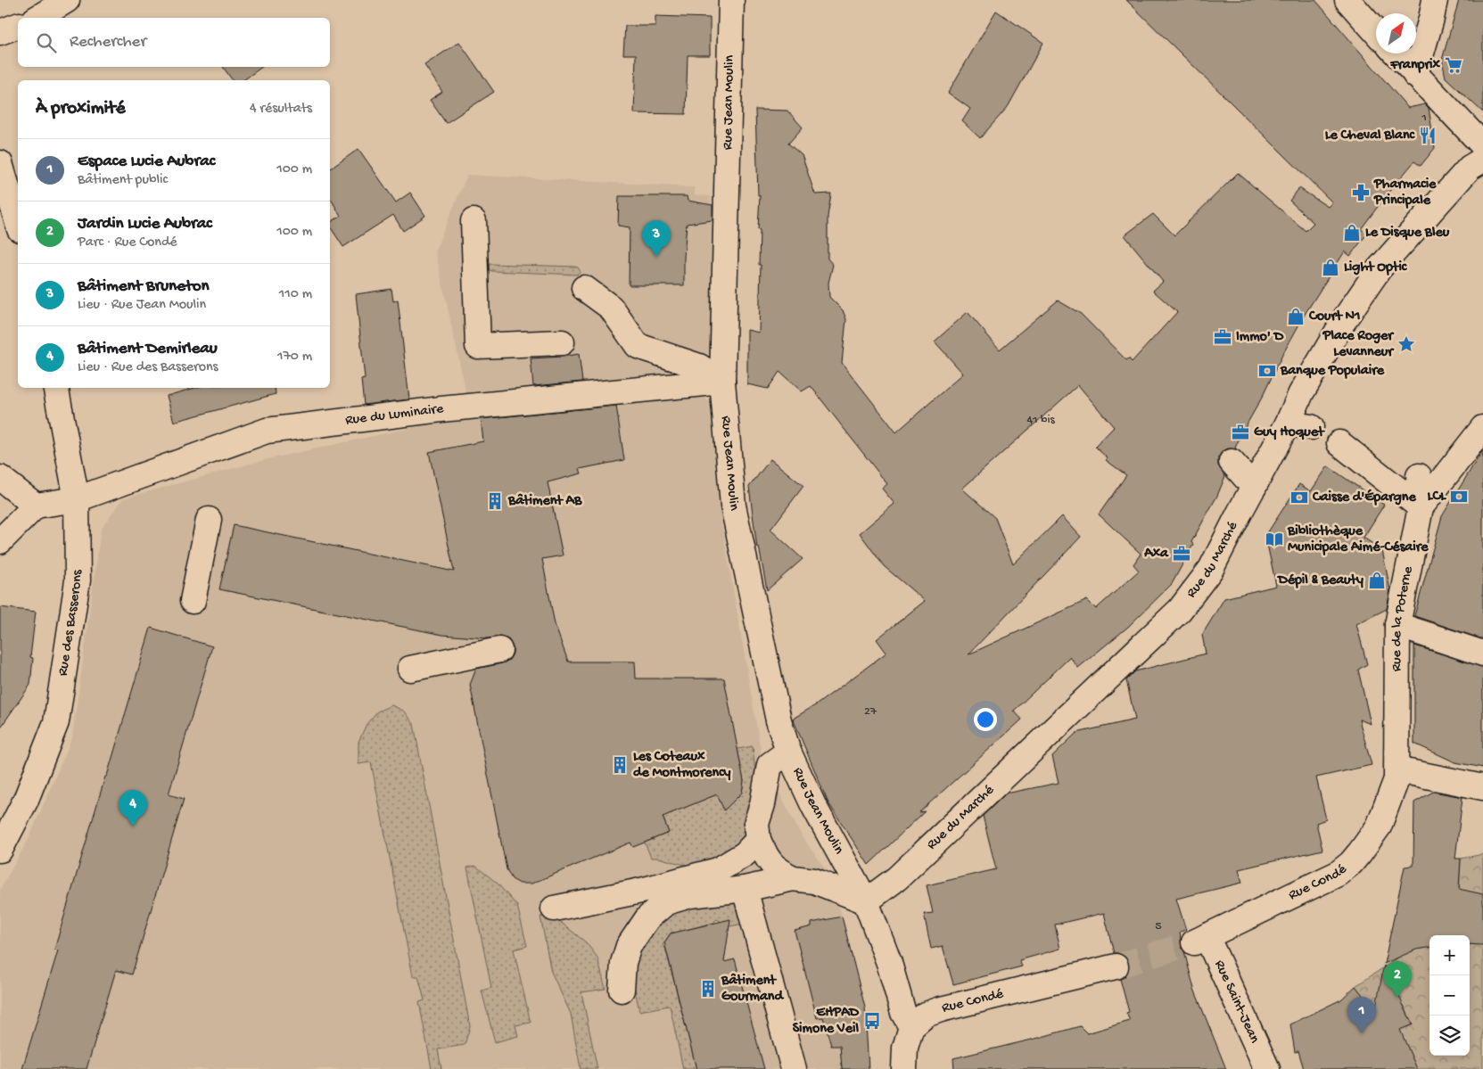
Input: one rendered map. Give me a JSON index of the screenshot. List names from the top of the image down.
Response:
{
  "streets": {
    "street": [
      "Rue Jean Moulin",
      "Rue du Luminaire",
      "Rue du Marché",
      "Rue de la Poterne",
      "Rue des Basserons",
      "Rue Condé",
      "Rue Saint-Jean"
    ]
  },
  "crossings": [
    ["Rue Jean Moulin", "Rue du Luminaire"],
    ["Rue Jean Moulin", "Rue du Marché"],
    ["Rue Jean Moulin", "Rue Condé"],
    ["Rue du Luminaire", "Rue des Basserons"],
    ["Rue de la Poterne", "Rue Condé"],
    ["Rue Condé", "Rue Saint-Jean"]
  ],
  "places": {
    "supermarket": ["Franprix"],
    "restaurant": ["Le Cheval Blanc"],
    "pharmacy": ["Pharmacie Principale"],
    "shop": [
      "Le Disque Bleu",
      "Light Optic",
      "Court N1",
      "Dépil & Beauty"
    ],
    "office": ["Immo' D", "Guy Hoquet", "Axa"],
    "place": ["Place Roger Levanneur"],
    "bank": ["Banque Populaire", "LCL", "Caisse d'Épargne"],
    "building": ["Bâtiment AB", "Les Coteaux de Montmorency", "Bâtiment Gourmand"],
    "library": ["Bibliothèque Municipale Aimé-Césaire"],
    "bus stop": ["EHPAD Simone Veil"]
  },
  "house_numbers": [
    "1",
    "41 bis",
    "27",
    "5"
  ],
  "north": "top right",
  "page": {
    "search": "Rechercher",
    "heading": ["À proximité", "4 résultats"],
    "list": [
      {
        "mark": "1",
        "name": "Espace Lucie Aubrac",
        "note": "Bâtiment public",
        "value": "100 m"
      },
      {
        "mark": "2",
        "name": "Jardin Lucie Aubrac",
        "note": "Parc · Rue Condé",
        "value": "100 m"
      },
      {
        "mark": "3",
        "name": "Bâtiment Bruneton",
        "note": "Lieu · Rue Jean Moulin",
        "value": "110 m"
      },
      {
        "mark": "4",
        "name": "Bâtiment Demirleau",
        "note": "Lieu · Rue des Basserons",
        "value": "170 m"
      }
    ],
    "pins": [
      "3",
      "4",
      "2",
      "1"
    ],
    "map_buttons": ["+", "−"]
  }
}
